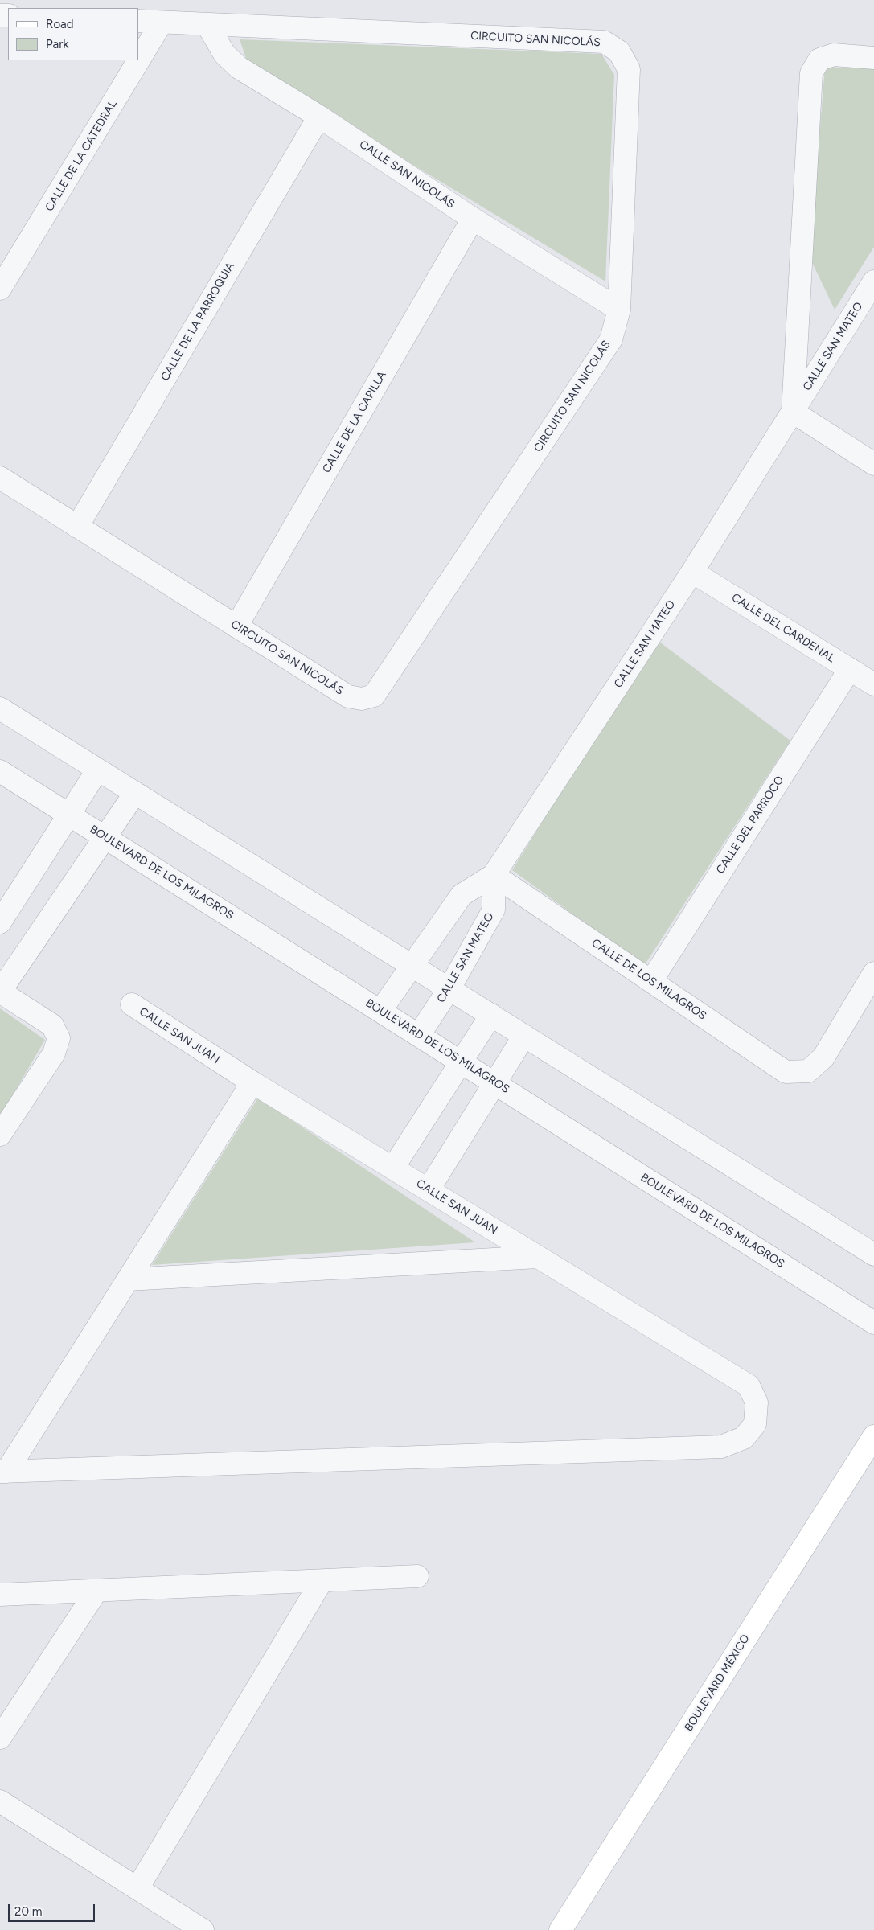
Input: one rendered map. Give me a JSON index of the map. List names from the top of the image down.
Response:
{
  "streets": {
    "main road": ["BOULEVARD MÉXICO"],
    "street": [
      "CIRCUITO SAN NICOLÁS",
      "CALLE DE LA CATEDRAL",
      "CALLE SAN NICOLÁS",
      "CALLE DE LA PARROQUIA",
      "CALLE SAN MATEO",
      "CALLE DE LA CAPILLA",
      "CALLE DEL CARDENAL",
      "CALLE DEL PÁRROCO",
      "BOULEVARD DE LOS MILAGROS",
      "CALLE DE LOS MILAGROS",
      "CALLE SAN JUAN"
    ]
  },
  "crossings": [
    ["CIRCUITO SAN NICOLÁS", "CALLE DE LA CATEDRAL"],
    ["CIRCUITO SAN NICOLÁS", "CALLE SAN NICOLÁS"],
    ["CIRCUITO SAN NICOLÁS", "CALLE DE LA PARROQUIA"],
    ["CIRCUITO SAN NICOLÁS", "CALLE DE LA CAPILLA"],
    ["CALLE SAN NICOLÁS", "CALLE DE LA PARROQUIA"],
    ["CALLE SAN NICOLÁS", "CALLE DE LA CAPILLA"],
    ["CALLE SAN MATEO", "CALLE DEL CARDENAL"],
    ["CALLE SAN MATEO", "BOULEVARD DE LOS MILAGROS"],
    ["CALLE SAN MATEO", "CALLE DE LOS MILAGROS"],
    ["CALLE DEL CARDENAL", "CALLE DEL PÁRROCO"],
    ["CALLE DEL PÁRROCO", "CALLE DE LOS MILAGROS"]
  ],
  "legend": ["Road", "Park"],
  "scale_bar": "20 m"
}
